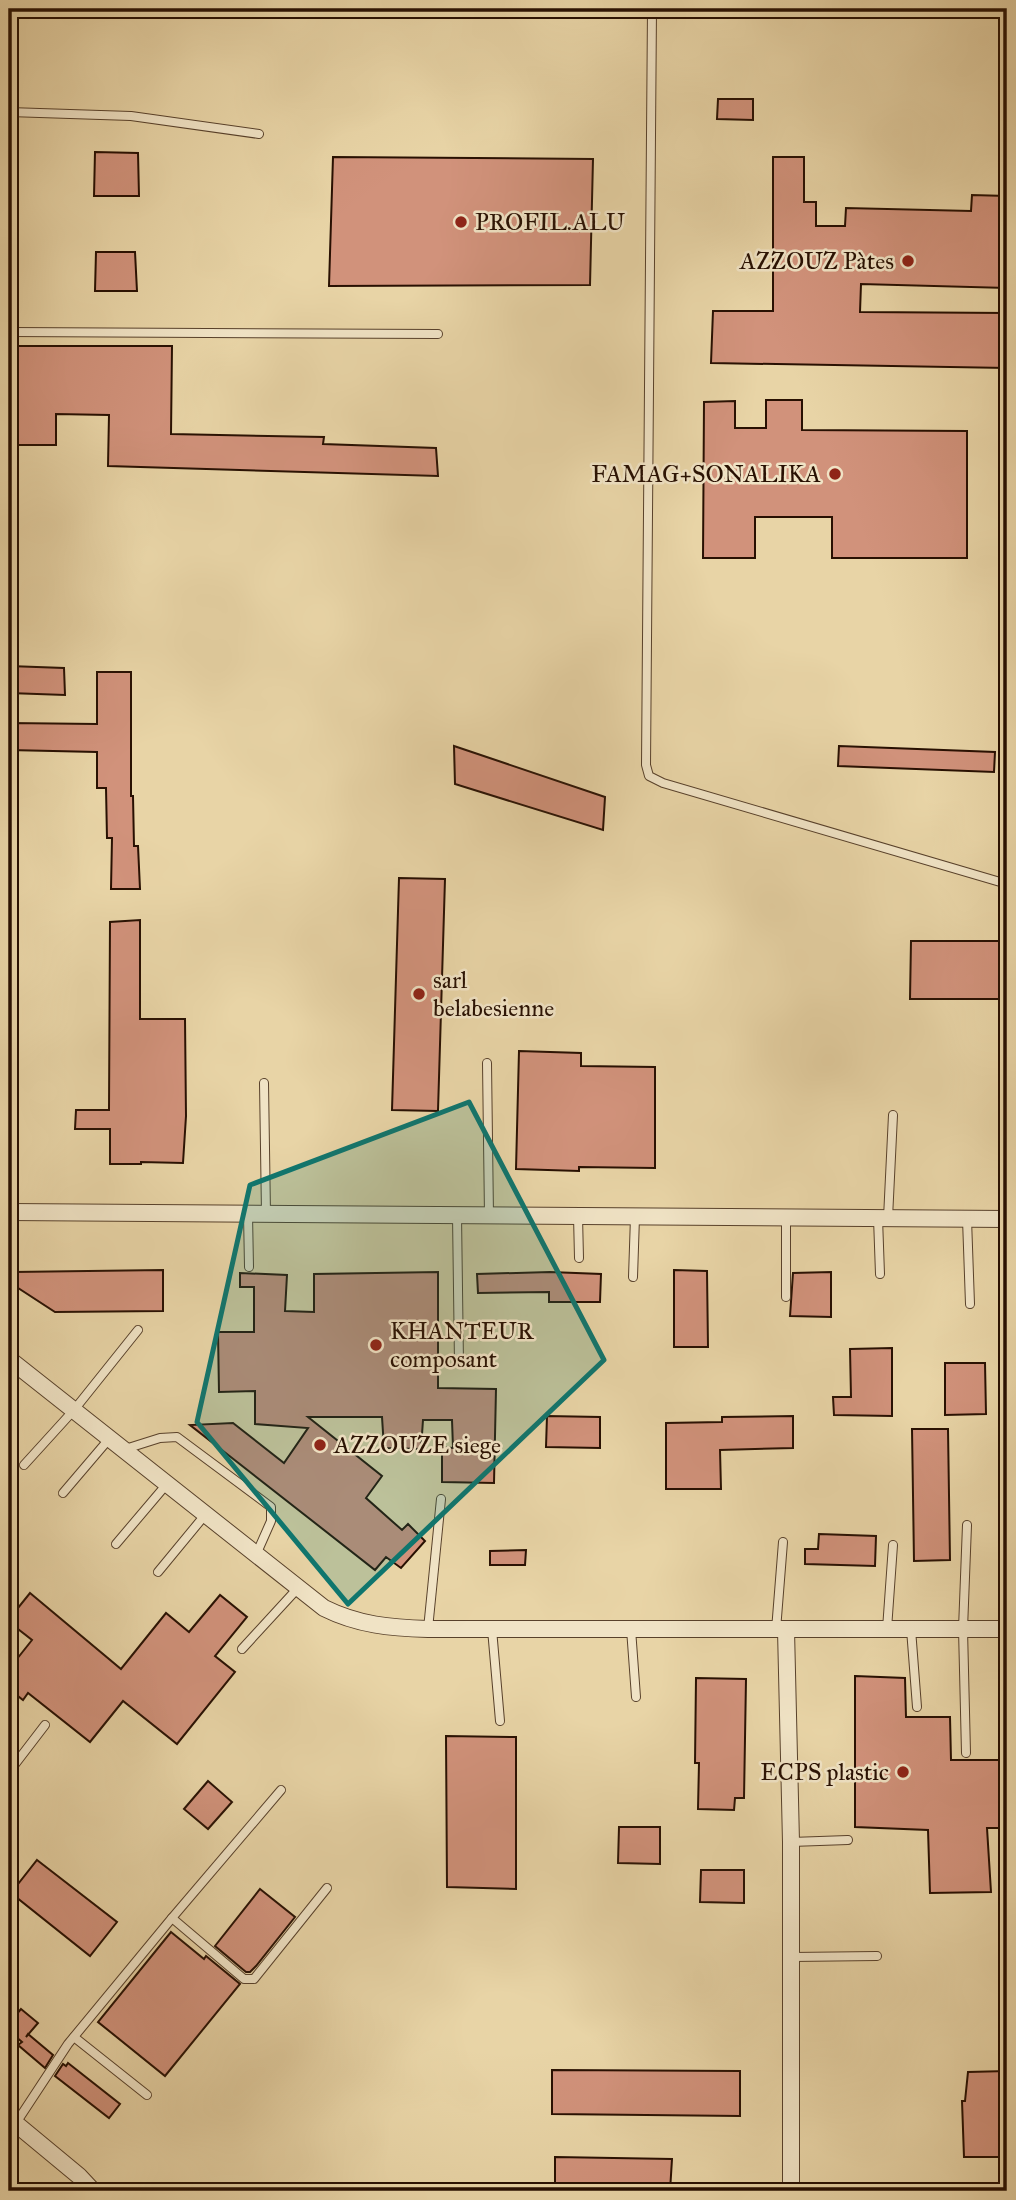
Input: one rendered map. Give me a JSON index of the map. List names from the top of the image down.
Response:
{
  "places": [
    "PROFIL.ALU",
    "AZZOUZ Pàtes",
    "FAMAG+SONALIKA",
    "sarl belabesienne",
    "KHANTEUR composant",
    "AZZOUZE siege",
    "ECPS plastic"
  ]
}
